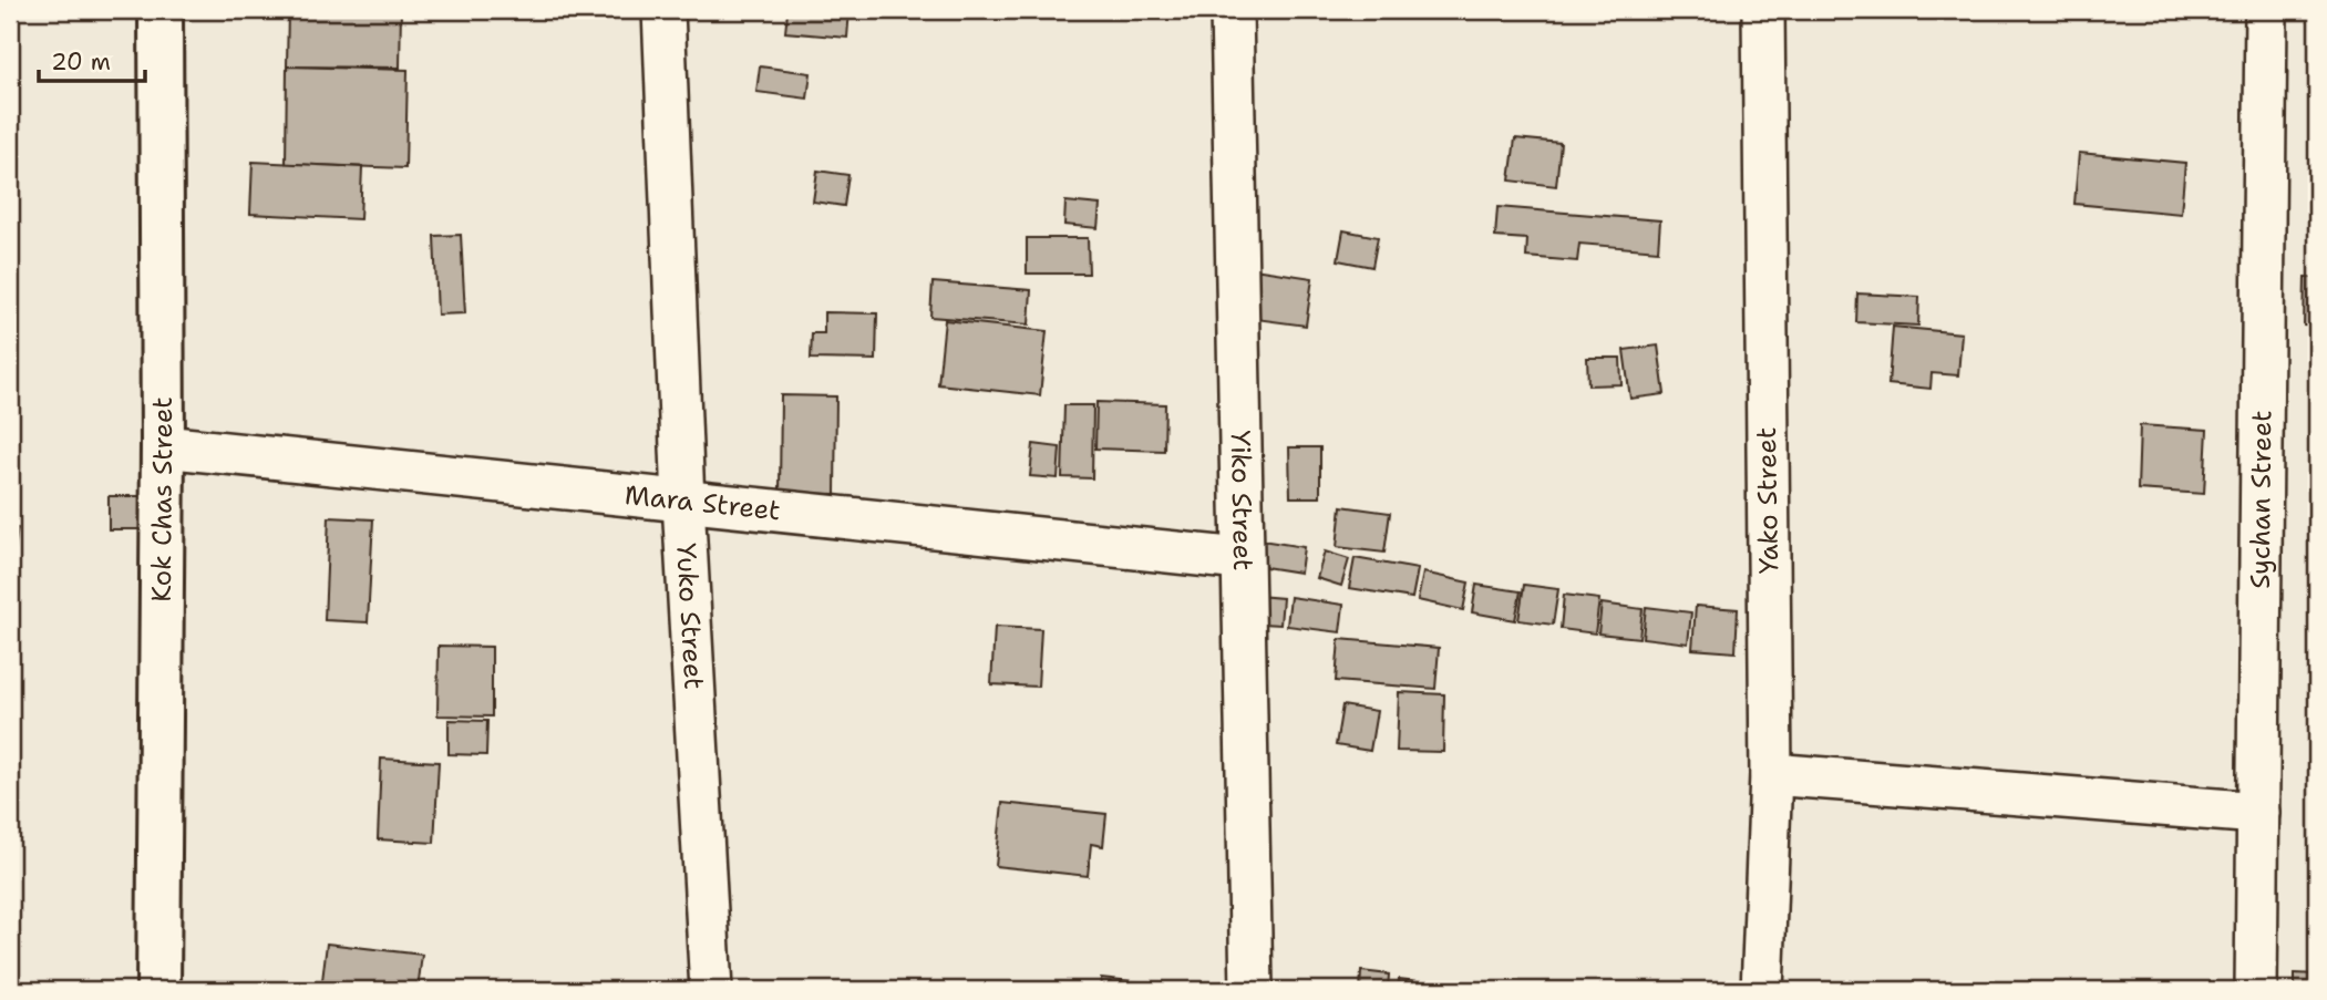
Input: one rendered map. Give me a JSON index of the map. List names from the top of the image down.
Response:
{
  "streets": {
    "street": [
      "Sychan Street",
      "Kok Chas Street",
      "Yiko Street",
      "Yako Street",
      "Mara Street",
      "Yuko Street"
    ]
  },
  "crossings": [
    ["Kok Chas Street", "Mara Street"],
    ["Yiko Street", "Mara Street"],
    ["Mara Street", "Yuko Street"]
  ],
  "scale_bar": "20 m"
}
